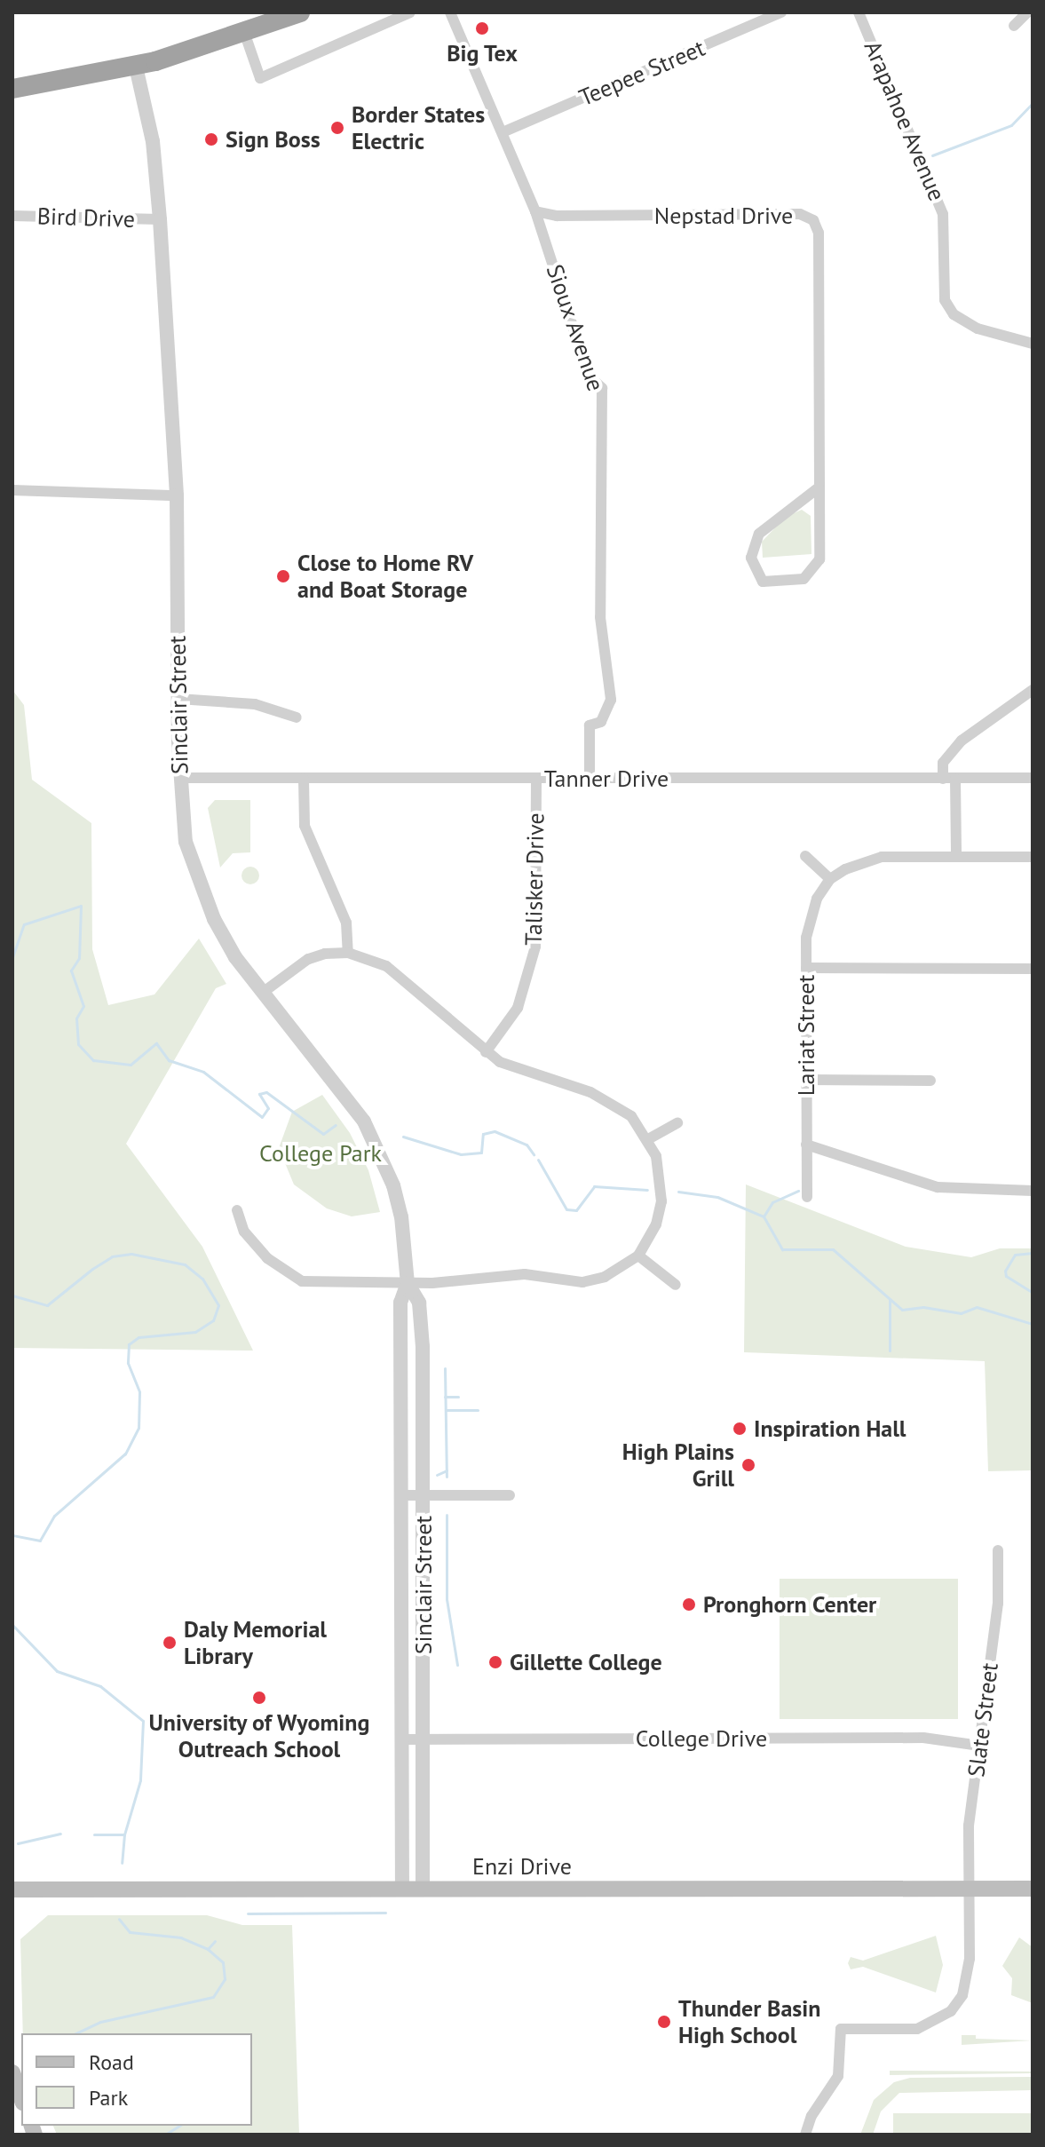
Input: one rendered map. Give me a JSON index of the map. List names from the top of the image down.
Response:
{
  "streets": {
    "main road": ["Enzi Drive"],
    "street": [
      "Teepee Street",
      "Arapahoe Avenue",
      "Nepstad Drive",
      "Bird Drive",
      "Sioux Avenue",
      "Sinclair Street",
      "Tanner Drive",
      "Talisker Drive",
      "Lariat Street",
      "Slate Street",
      "College Drive"
    ]
  },
  "crossings": [
    ["Teepee Street", "Sioux Avenue"],
    ["Nepstad Drive", "Sioux Avenue"],
    ["Bird Drive", "Sinclair Street"],
    ["Sioux Avenue", "Tanner Drive"],
    ["Sinclair Street", "Tanner Drive"],
    ["Sinclair Street", "College Drive"],
    ["Sinclair Street", "Enzi Drive"],
    ["Tanner Drive", "Talisker Drive"],
    ["Slate Street", "College Drive"],
    ["Slate Street", "Enzi Drive"]
  ],
  "parks": ["College Park"],
  "places": [
    "Big Tex",
    "Border States Electric",
    "Sign Boss",
    "Close to Home RV and Boat Storage",
    "Inspiration Hall",
    "High Plains Grill",
    "Pronghorn Center",
    "Daly Memorial Library",
    "Gillette College",
    "University of Wyoming Outreach School",
    "Thunder Basin High School"
  ],
  "legend": ["Road", "Park"]
}
